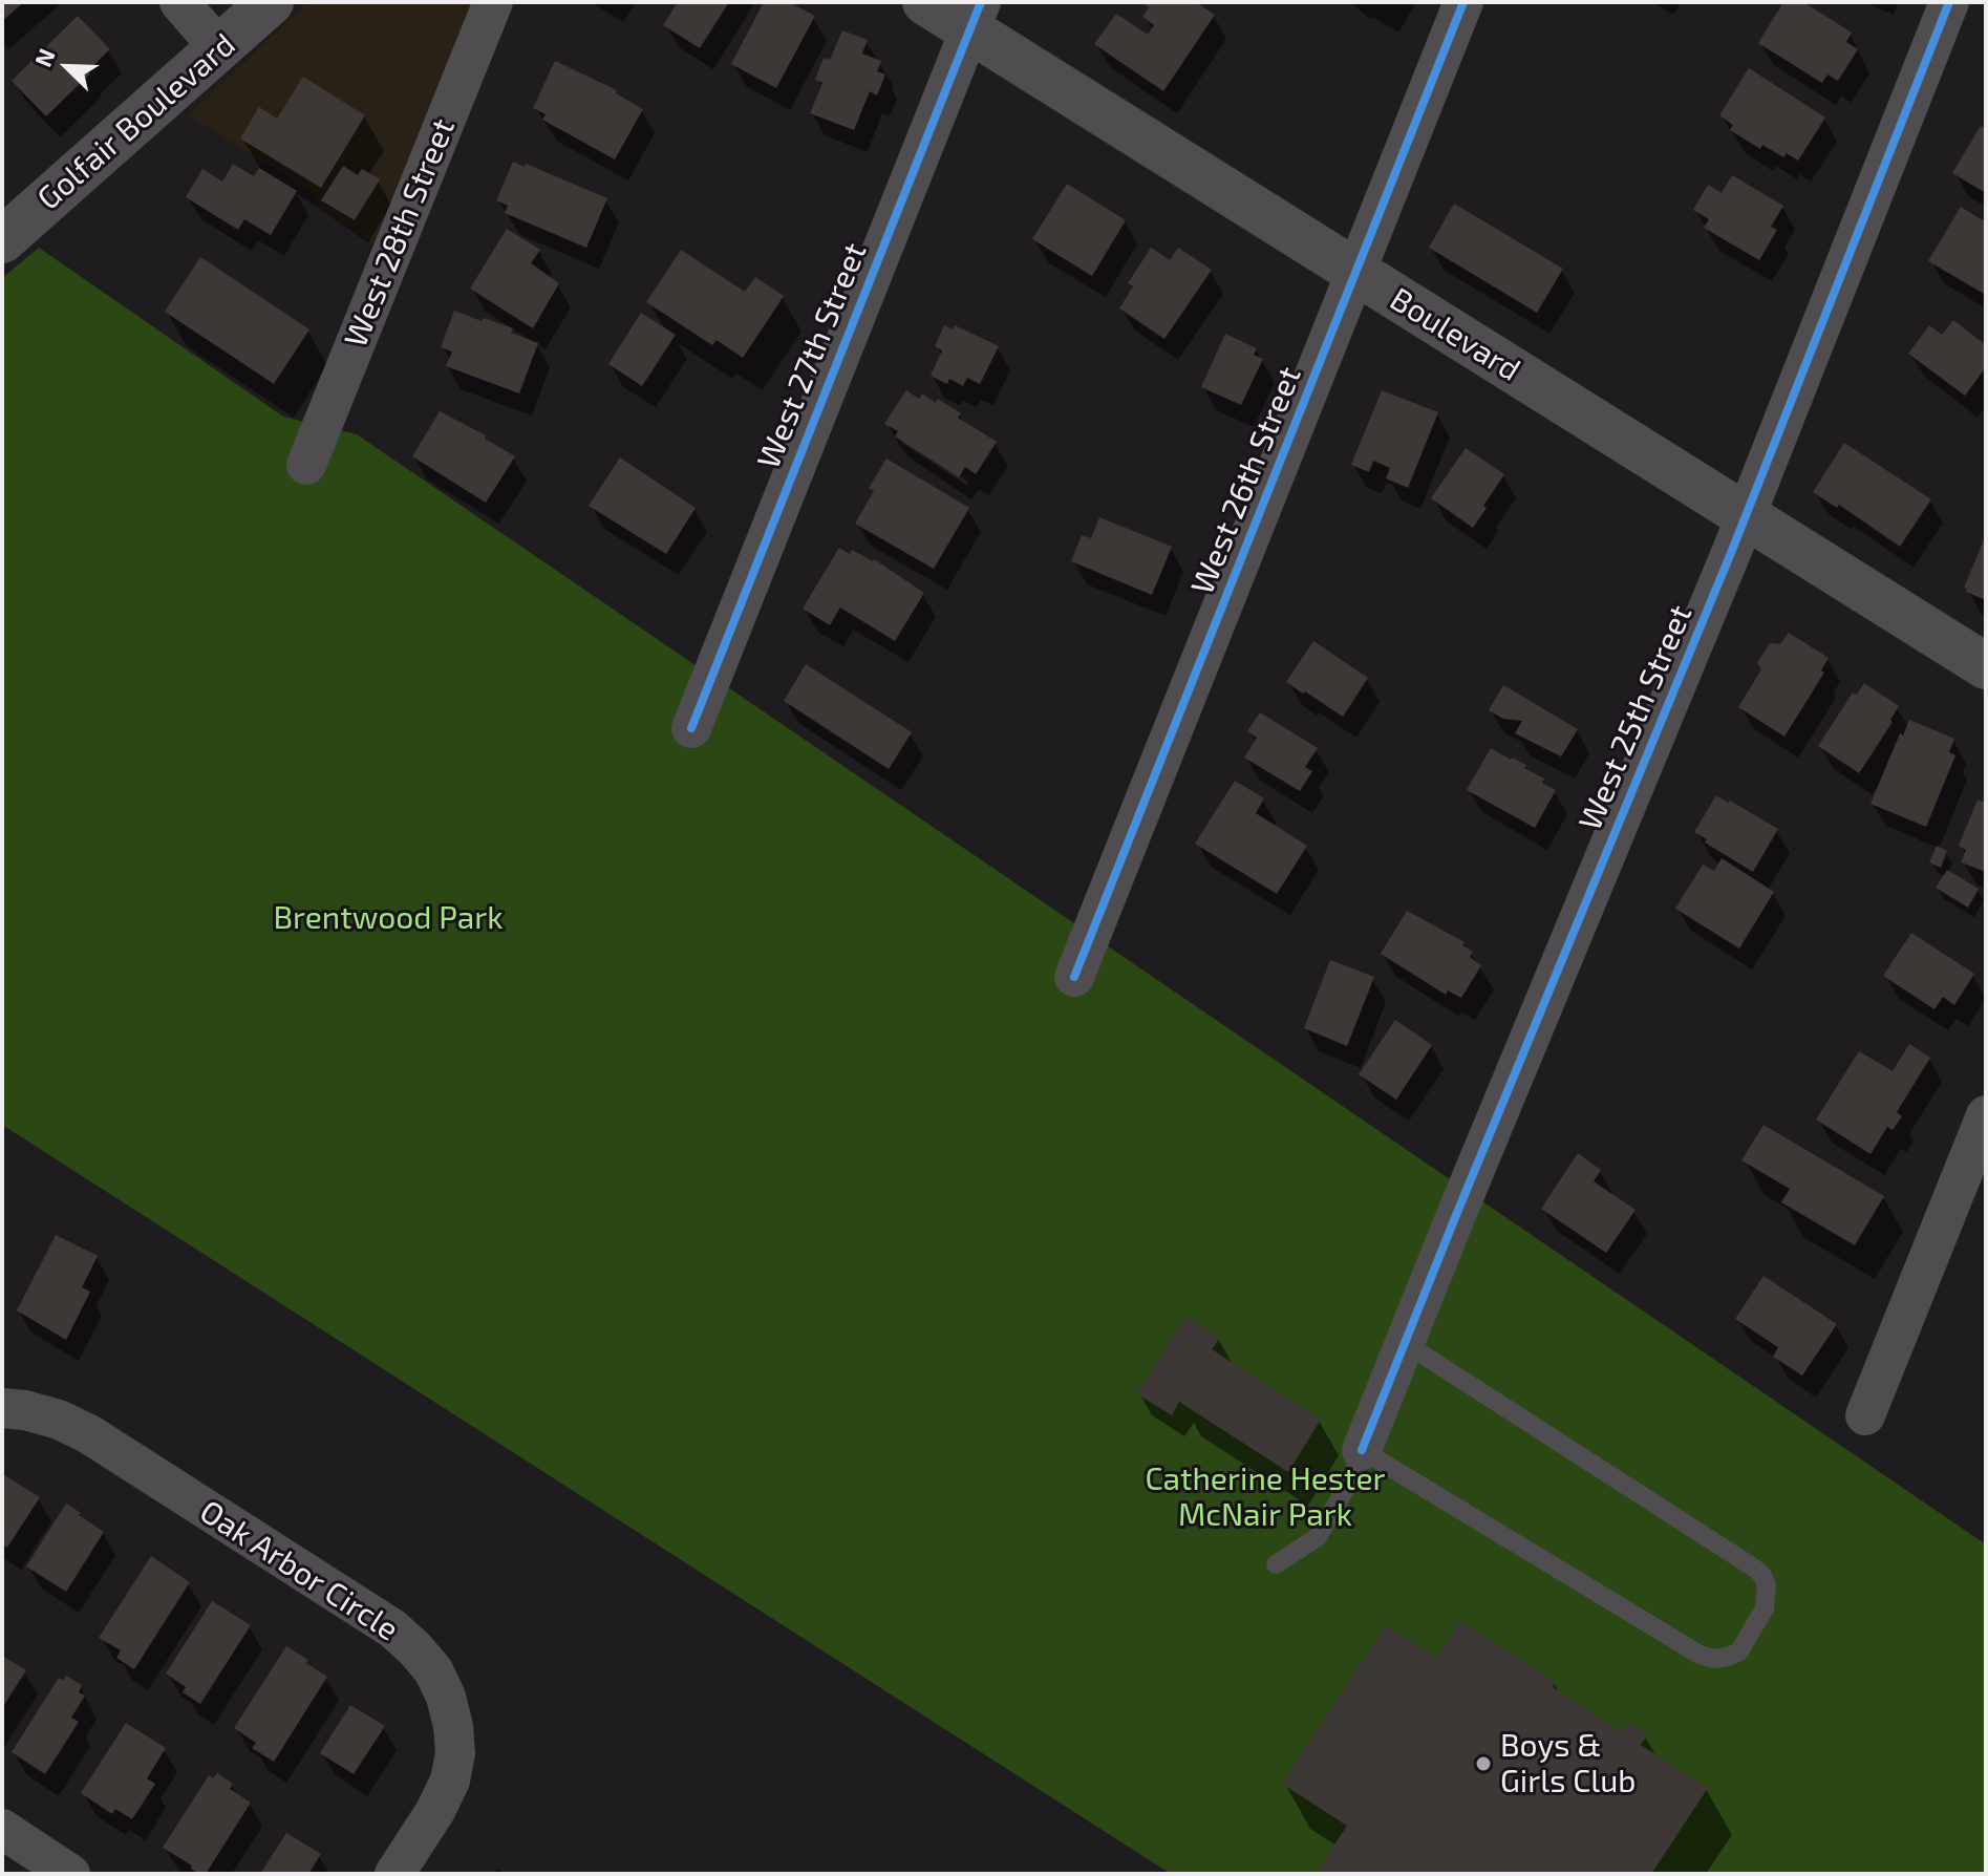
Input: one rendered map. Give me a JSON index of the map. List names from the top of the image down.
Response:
{
  "streets": {
    "main road": ["Golfair Boulevard", "Boulevard"],
    "street": [
      "West 28th Street",
      "West 27th Street",
      "West 26th Street",
      "West 25th Street",
      "Oak Arbor Circle"
    ]
  },
  "crossings": [
    ["Boulevard", "West 27th Street"],
    ["Boulevard", "West 26th Street"],
    ["Boulevard", "West 25th Street"]
  ],
  "parks": ["Brentwood Park", "Catherine Hester McNair Park"],
  "places": ["Boys & Girls Club"],
  "north": "top left"
}
